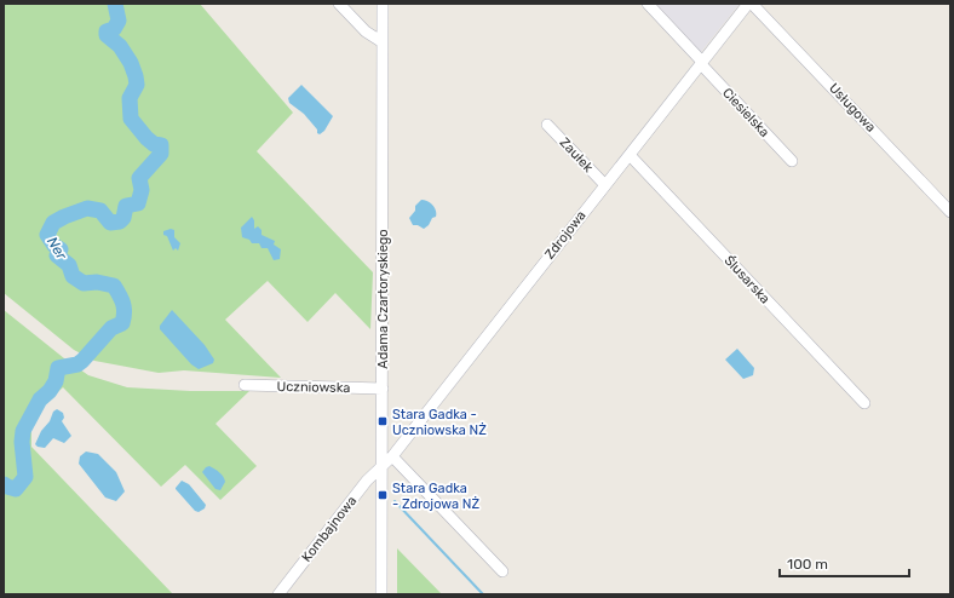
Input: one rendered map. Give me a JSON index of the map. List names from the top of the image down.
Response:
{
  "streets": {
    "street": [
      "Usługowa",
      "Ciesielska",
      "Zaułek",
      "Zdrojowa",
      "Ślusarska",
      "Adama Czartoryskiego",
      "Uczniowska",
      "Kombajnowa"
    ]
  },
  "crossings": [
    ["Ciesielska", "Zdrojowa"],
    ["Zaułek", "Zdrojowa"],
    ["Zdrojowa", "Ślusarska"],
    ["Zdrojowa", "Adama Czartoryskiego"],
    ["Zdrojowa", "Kombajnowa"],
    ["Adama Czartoryskiego", "Uczniowska"],
    ["Adama Czartoryskiego", "Kombajnowa"]
  ],
  "water": ["Ner"],
  "places": {
    "transit": ["Stara Gadka - Uczniowska NŻ", "Stara Gadka - Zdrojowa NŻ"]
  },
  "scale_bar": "100 m"
}
